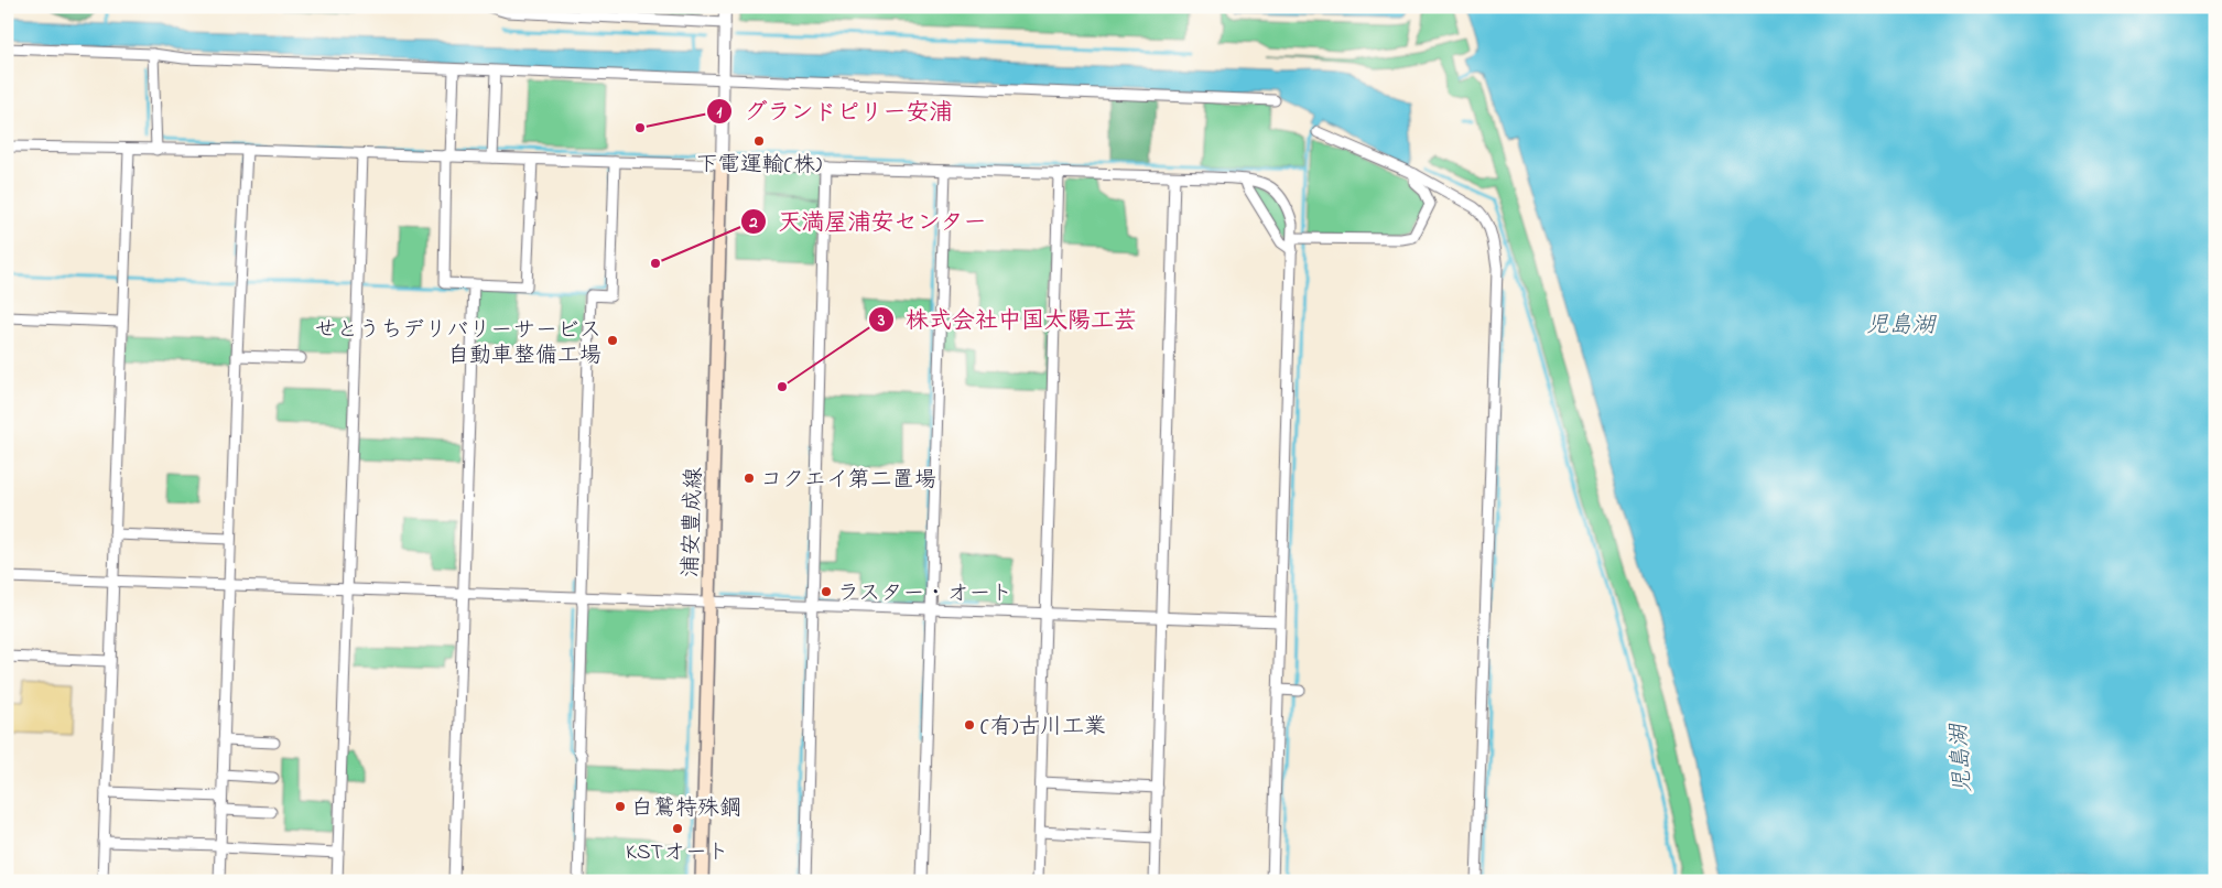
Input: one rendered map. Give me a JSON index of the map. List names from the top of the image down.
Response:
{
  "streets": {
    "main road": ["浦安豊成線"]
  },
  "water": ["児島湖"],
  "places": [
    "グランドピリー安浦",
    "下電運輸(株)",
    "天満屋浦安センター",
    "せとうちデリバリーサービス 自動車整備工場",
    "株式会社中国太陽工芸",
    "コクエイ第二置場",
    "ラスター・オート",
    "(有)古川工業",
    "白鷲特殊鋼",
    "KSTオート"
  ]
}
